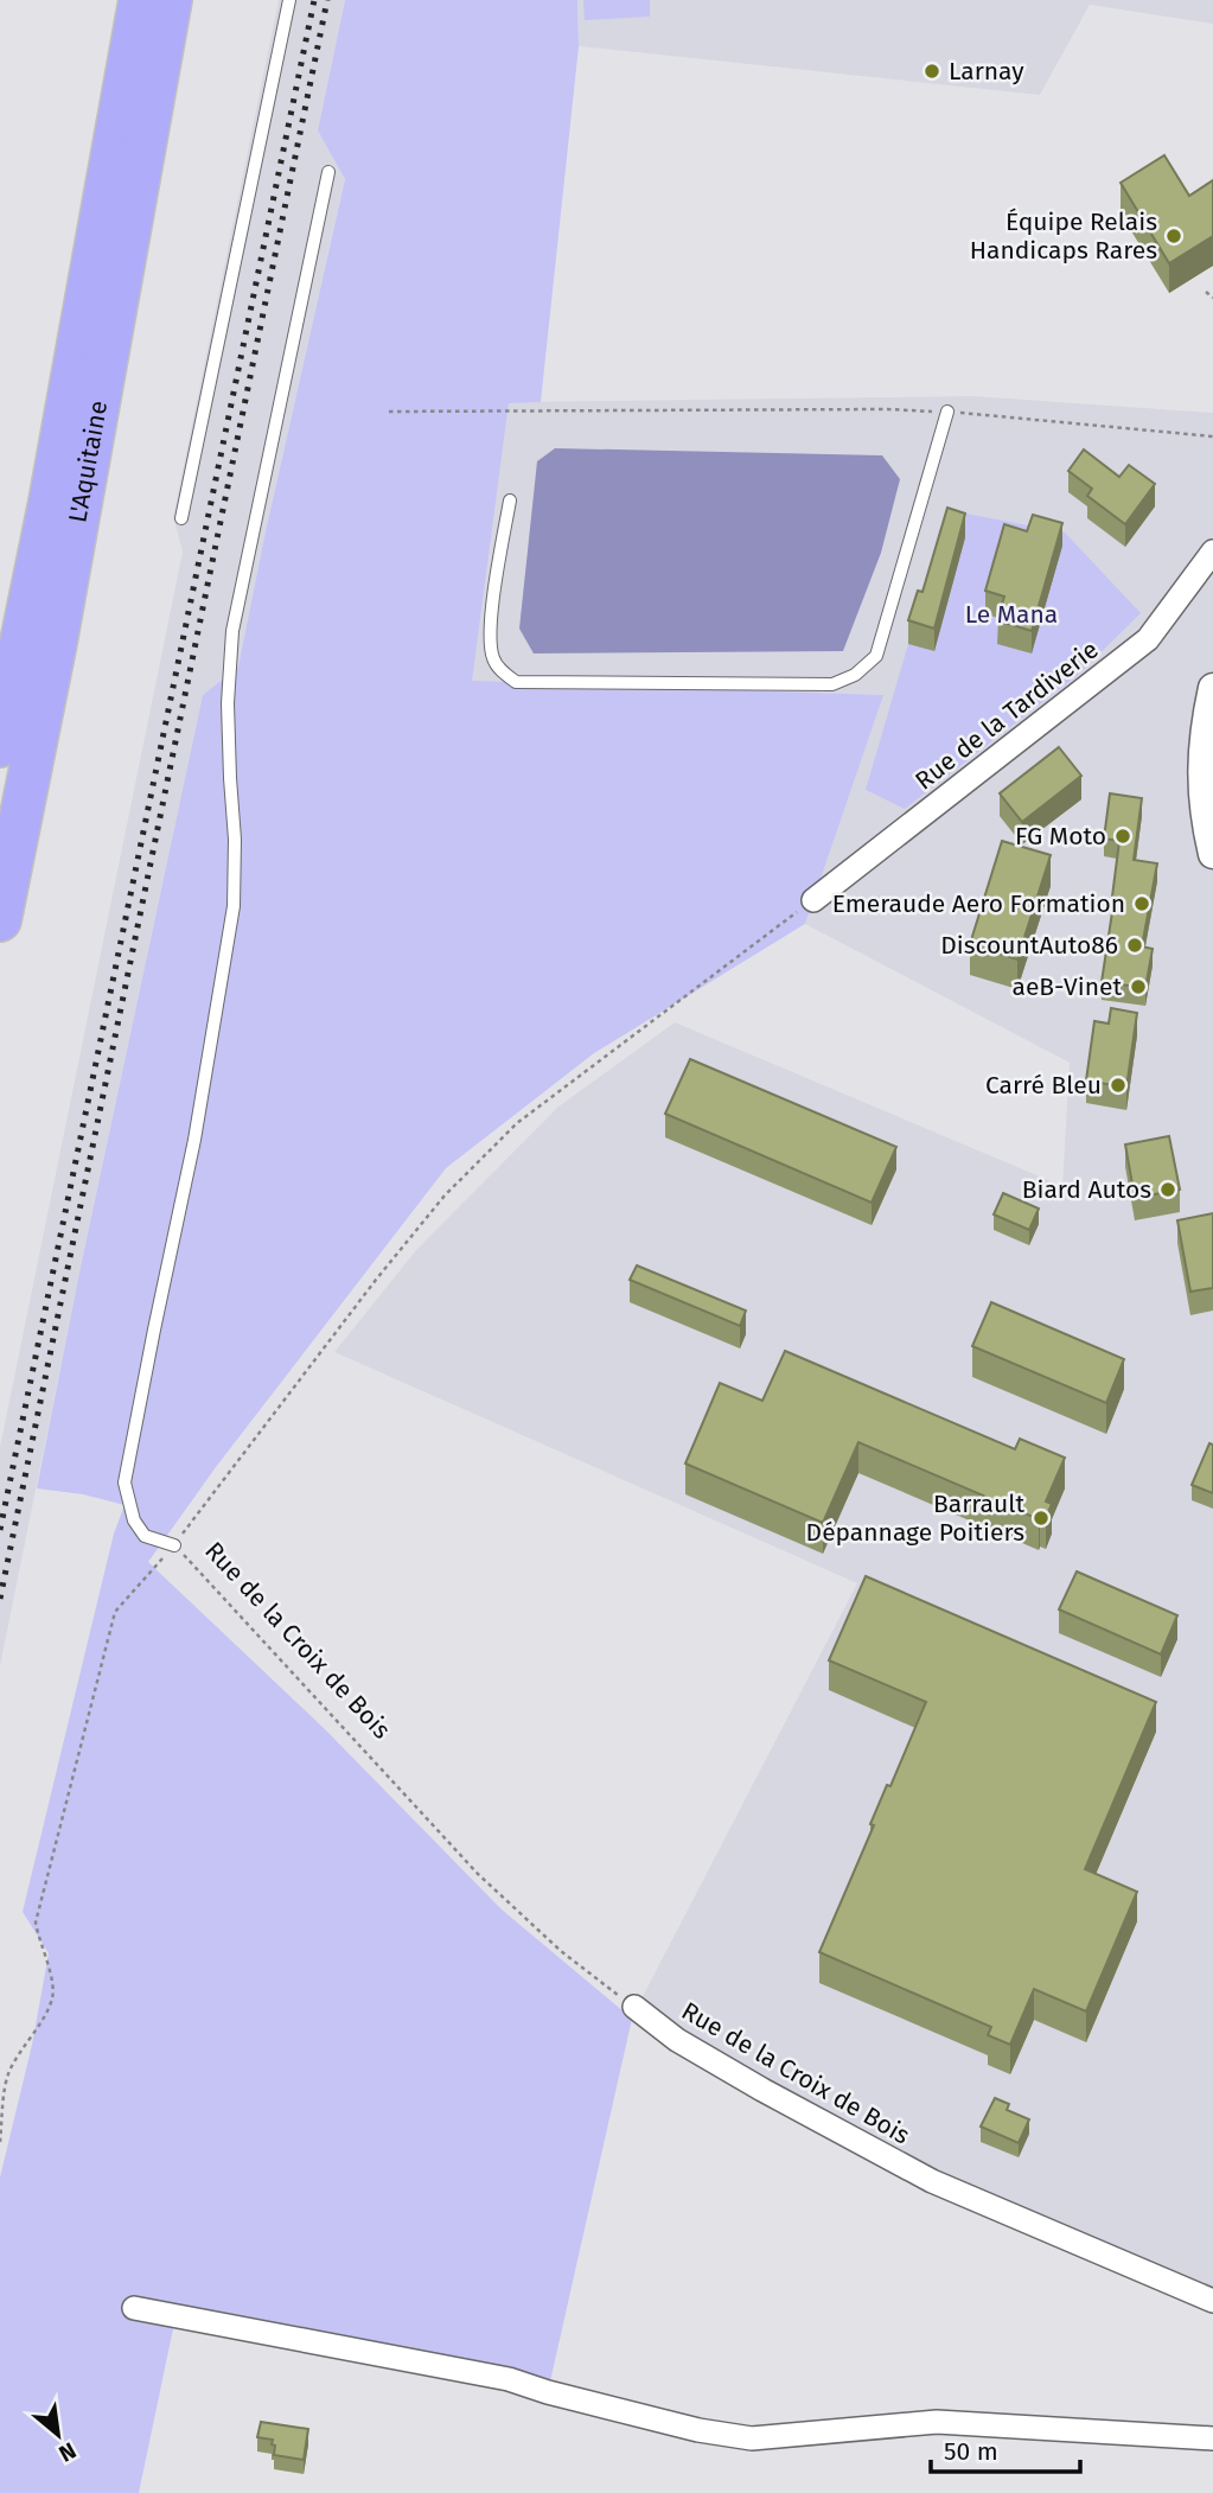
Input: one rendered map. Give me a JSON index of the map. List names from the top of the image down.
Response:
{
  "streets": {
    "highway": ["L'Aquitaine"],
    "street": ["Rue de la Tardiverie", "Rue de la Croix de Bois"]
  },
  "parks": ["Le Mana"],
  "places": [
    "Larnay",
    "Équipe Relais Handicaps Rares",
    "FG Moto",
    "Emeraude Aero Formation",
    "DiscountAuto86",
    "aeB-Vinet",
    "Carré Bleu",
    "Biard Autos",
    "Barrault Dépannage Poitiers"
  ],
  "scale_bar": "50 m",
  "north": "bottom right"
}
